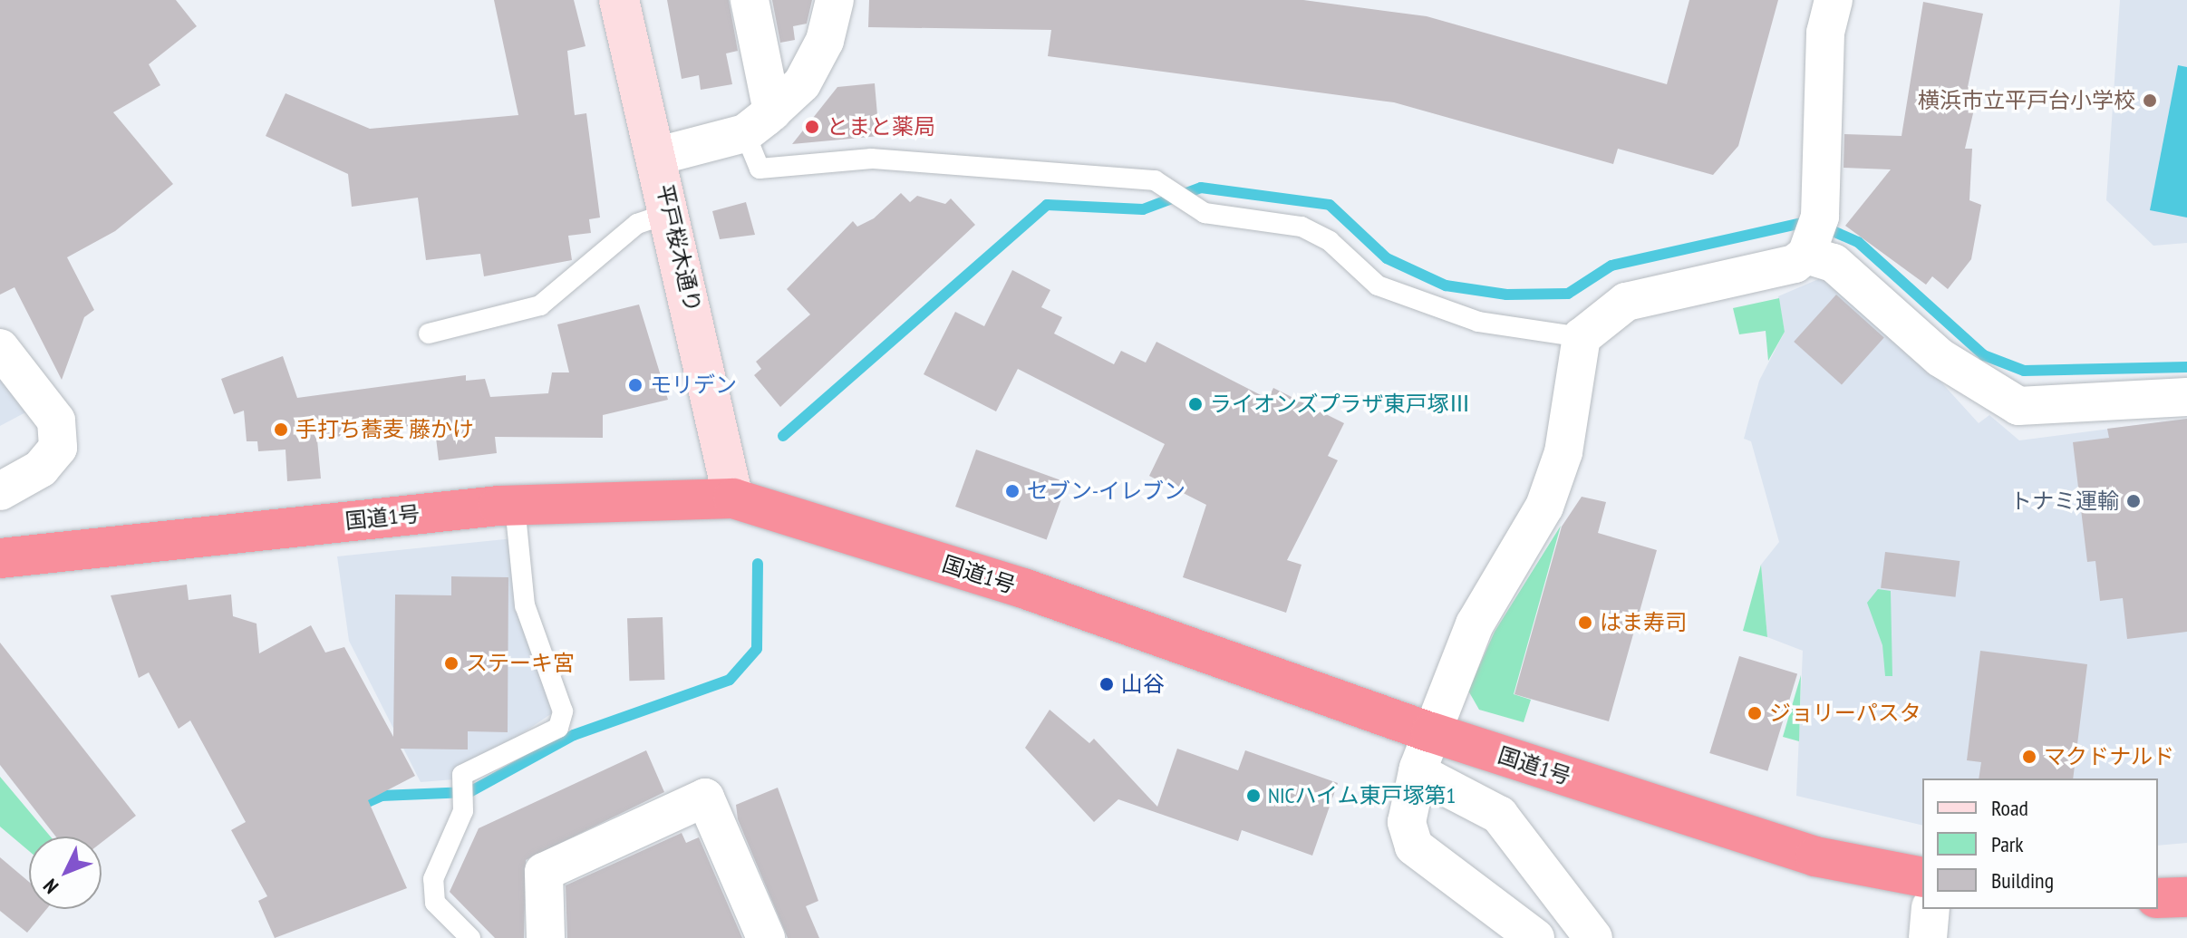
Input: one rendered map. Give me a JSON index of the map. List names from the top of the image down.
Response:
{
  "streets": {
    "highway": ["国道1号"],
    "main road": ["平戸桜木通り"]
  },
  "crossings": [
    ["平戸桜木通り", "国道1号"]
  ],
  "places": [
    "横浜市立平戸台小学校",
    "とまと薬局",
    "モリデン",
    "ライオンズプラザ東戸塚Ⅲ",
    "手打ち蕎麦 藤かけ",
    "セブン-イレブン",
    "トナミ運輸",
    "はま寿司",
    "ステーキ宮",
    "山谷",
    "ジョリーパスタ",
    "マクドナルド",
    "NICハイム東戸塚第1"
  ],
  "legend": ["Road", "Park", "Building"],
  "north": "bottom left"
}
